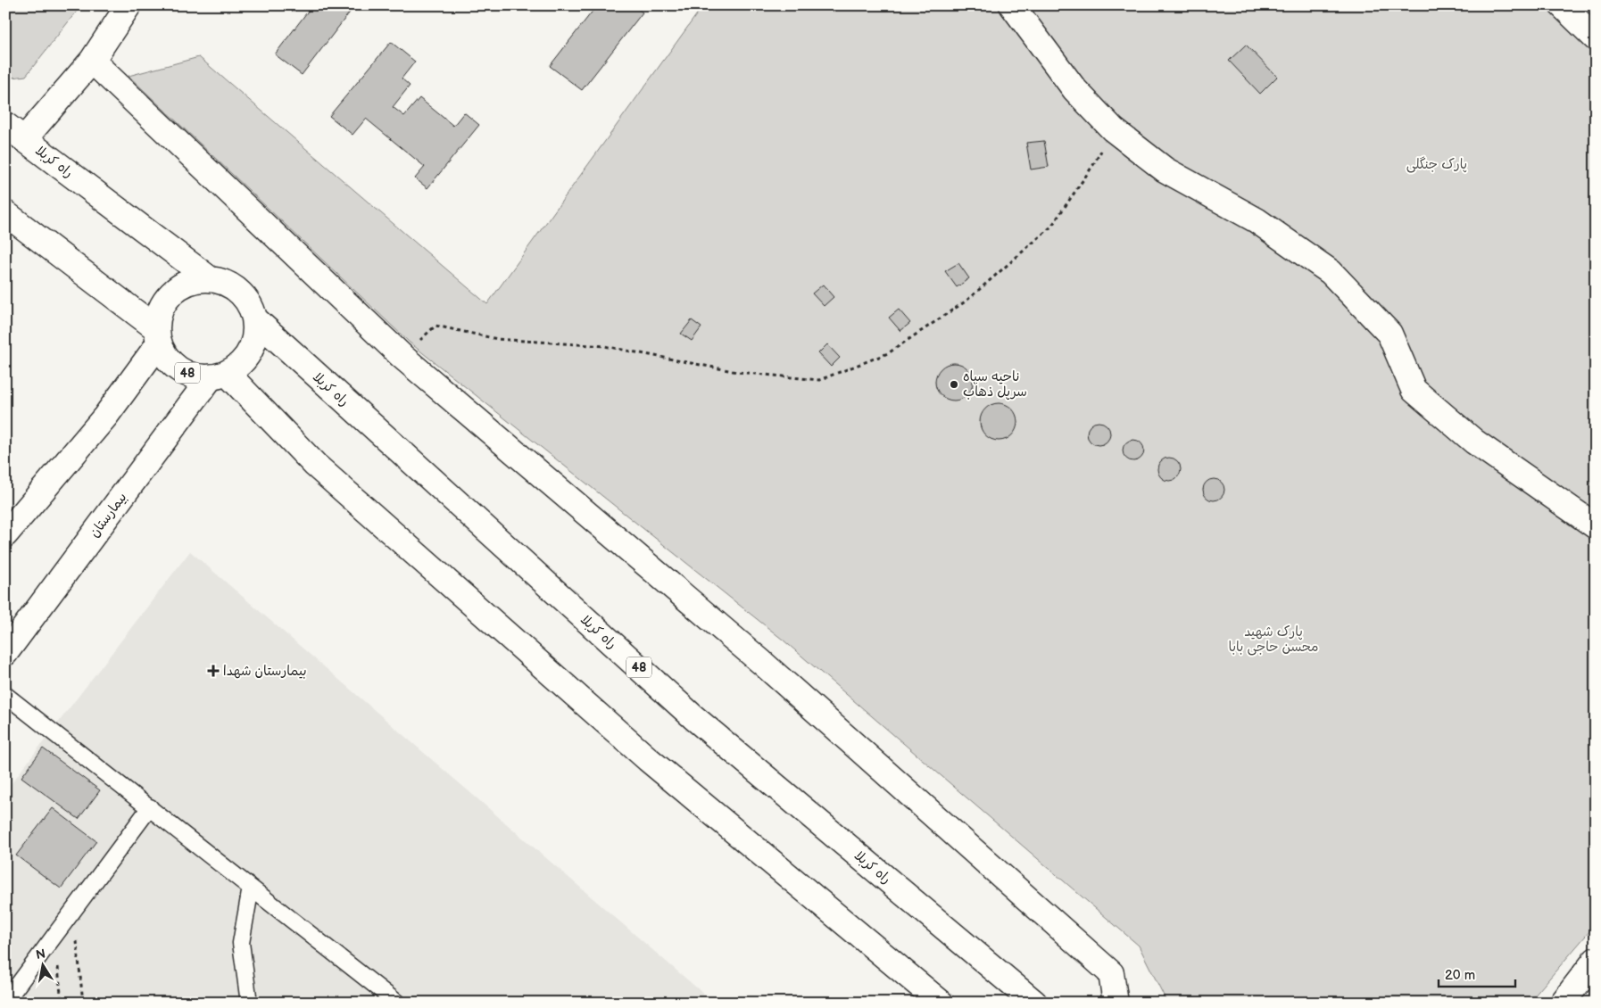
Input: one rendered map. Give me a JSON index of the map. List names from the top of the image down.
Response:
{
  "streets": {
    "main road": ["راه کربلا", "48", "بیمارستان"]
  },
  "crossings": [
    ["راه کربلا", "48"],
    ["راه کربلا", "بیمارستان"],
    ["48", "بیمارستان"]
  ],
  "parks": ["پارک جنگلی", "پارک شهید محسن حاجی بابا"],
  "places": {
    "other": ["ناحیه سپاه سرپل ذهاب"],
    "health": ["بیمارستان شهدا"]
  },
  "scale_bar": "20 m",
  "north": "top"
}
